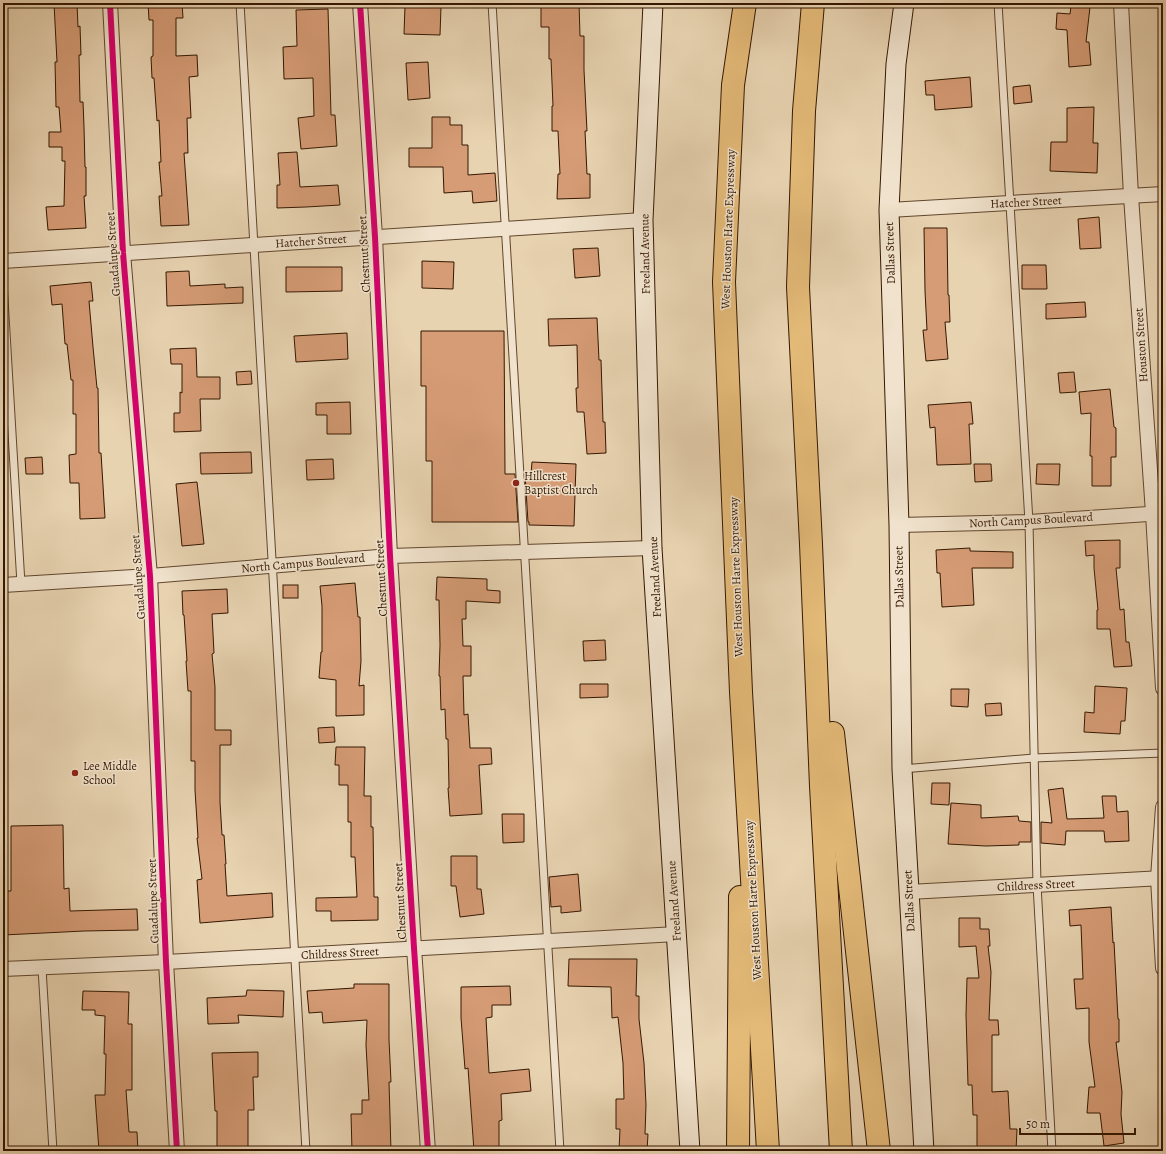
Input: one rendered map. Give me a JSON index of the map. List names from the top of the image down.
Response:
{
  "streets": {
    "highway": ["West Houston Harte Expressway"],
    "main road": ["Dallas Street", "Freeland Avenue"],
    "street": [
      "Hatcher Street",
      "Guadalupe Street",
      "Chestnut Street",
      "Houston Street",
      "North Campus Boulevard",
      "Childress Street"
    ]
  },
  "crossings": [
    ["Hatcher Street", "Dallas Street"],
    ["Hatcher Street", "Guadalupe Street"],
    ["Hatcher Street", "Chestnut Street"],
    ["Hatcher Street", "Freeland Avenue"],
    ["Hatcher Street", "Houston Street"],
    ["Dallas Street", "North Campus Boulevard"],
    ["Dallas Street", "Childress Street"],
    ["Guadalupe Street", "North Campus Boulevard"],
    ["Guadalupe Street", "Childress Street"],
    ["Chestnut Street", "North Campus Boulevard"],
    ["Chestnut Street", "Childress Street"],
    ["Freeland Avenue", "North Campus Boulevard"],
    ["Freeland Avenue", "Childress Street"],
    ["Houston Street", "North Campus Boulevard"]
  ],
  "places": ["Hillcrest Baptist Church", "Lee Middle School"],
  "scale_bar": "50 m"
}
